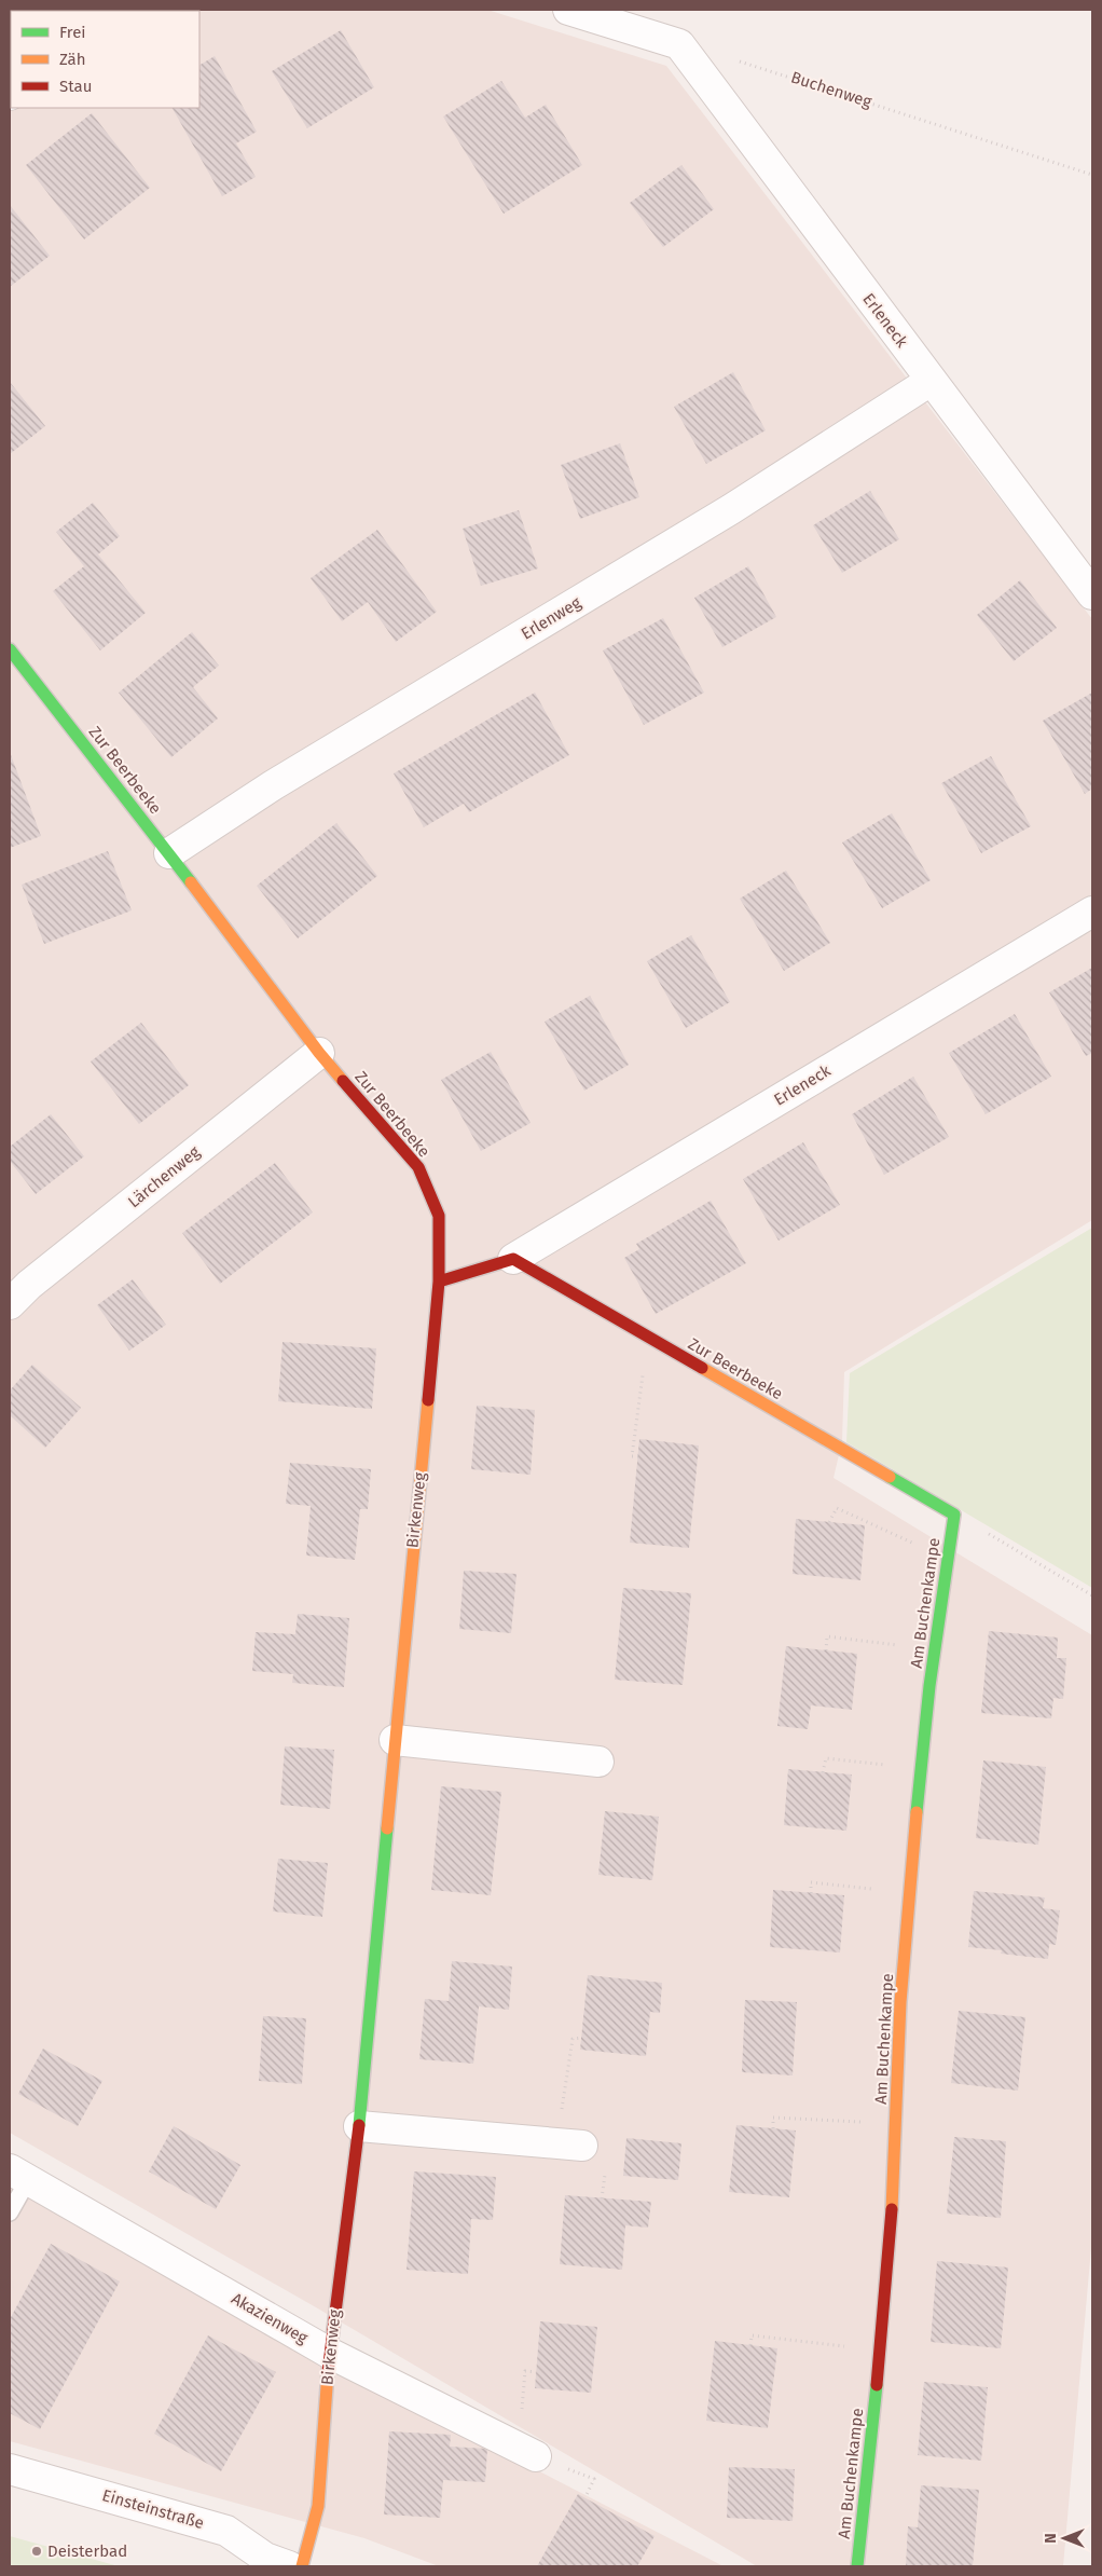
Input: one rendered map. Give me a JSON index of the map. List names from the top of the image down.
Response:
{
  "streets": {
    "street": [
      "Erleneck",
      "Erlenweg",
      "Zur Beerbeeke",
      "Lärchenweg",
      "Birkenweg",
      "Am Buchenkampe",
      "Akazienweg",
      "Einsteinstraße"
    ],
    "path": ["Buchenweg"]
  },
  "crossings": [
    ["Erleneck", "Erlenweg"],
    ["Erleneck", "Zur Beerbeeke"],
    ["Erlenweg", "Zur Beerbeeke"],
    ["Zur Beerbeeke", "Lärchenweg"],
    ["Zur Beerbeeke", "Birkenweg"],
    ["Zur Beerbeeke", "Am Buchenkampe"],
    ["Birkenweg", "Akazienweg"]
  ],
  "places": ["Deisterbad"],
  "legend": ["Frei", "Zäh", "Stau"],
  "north": "left"
}
